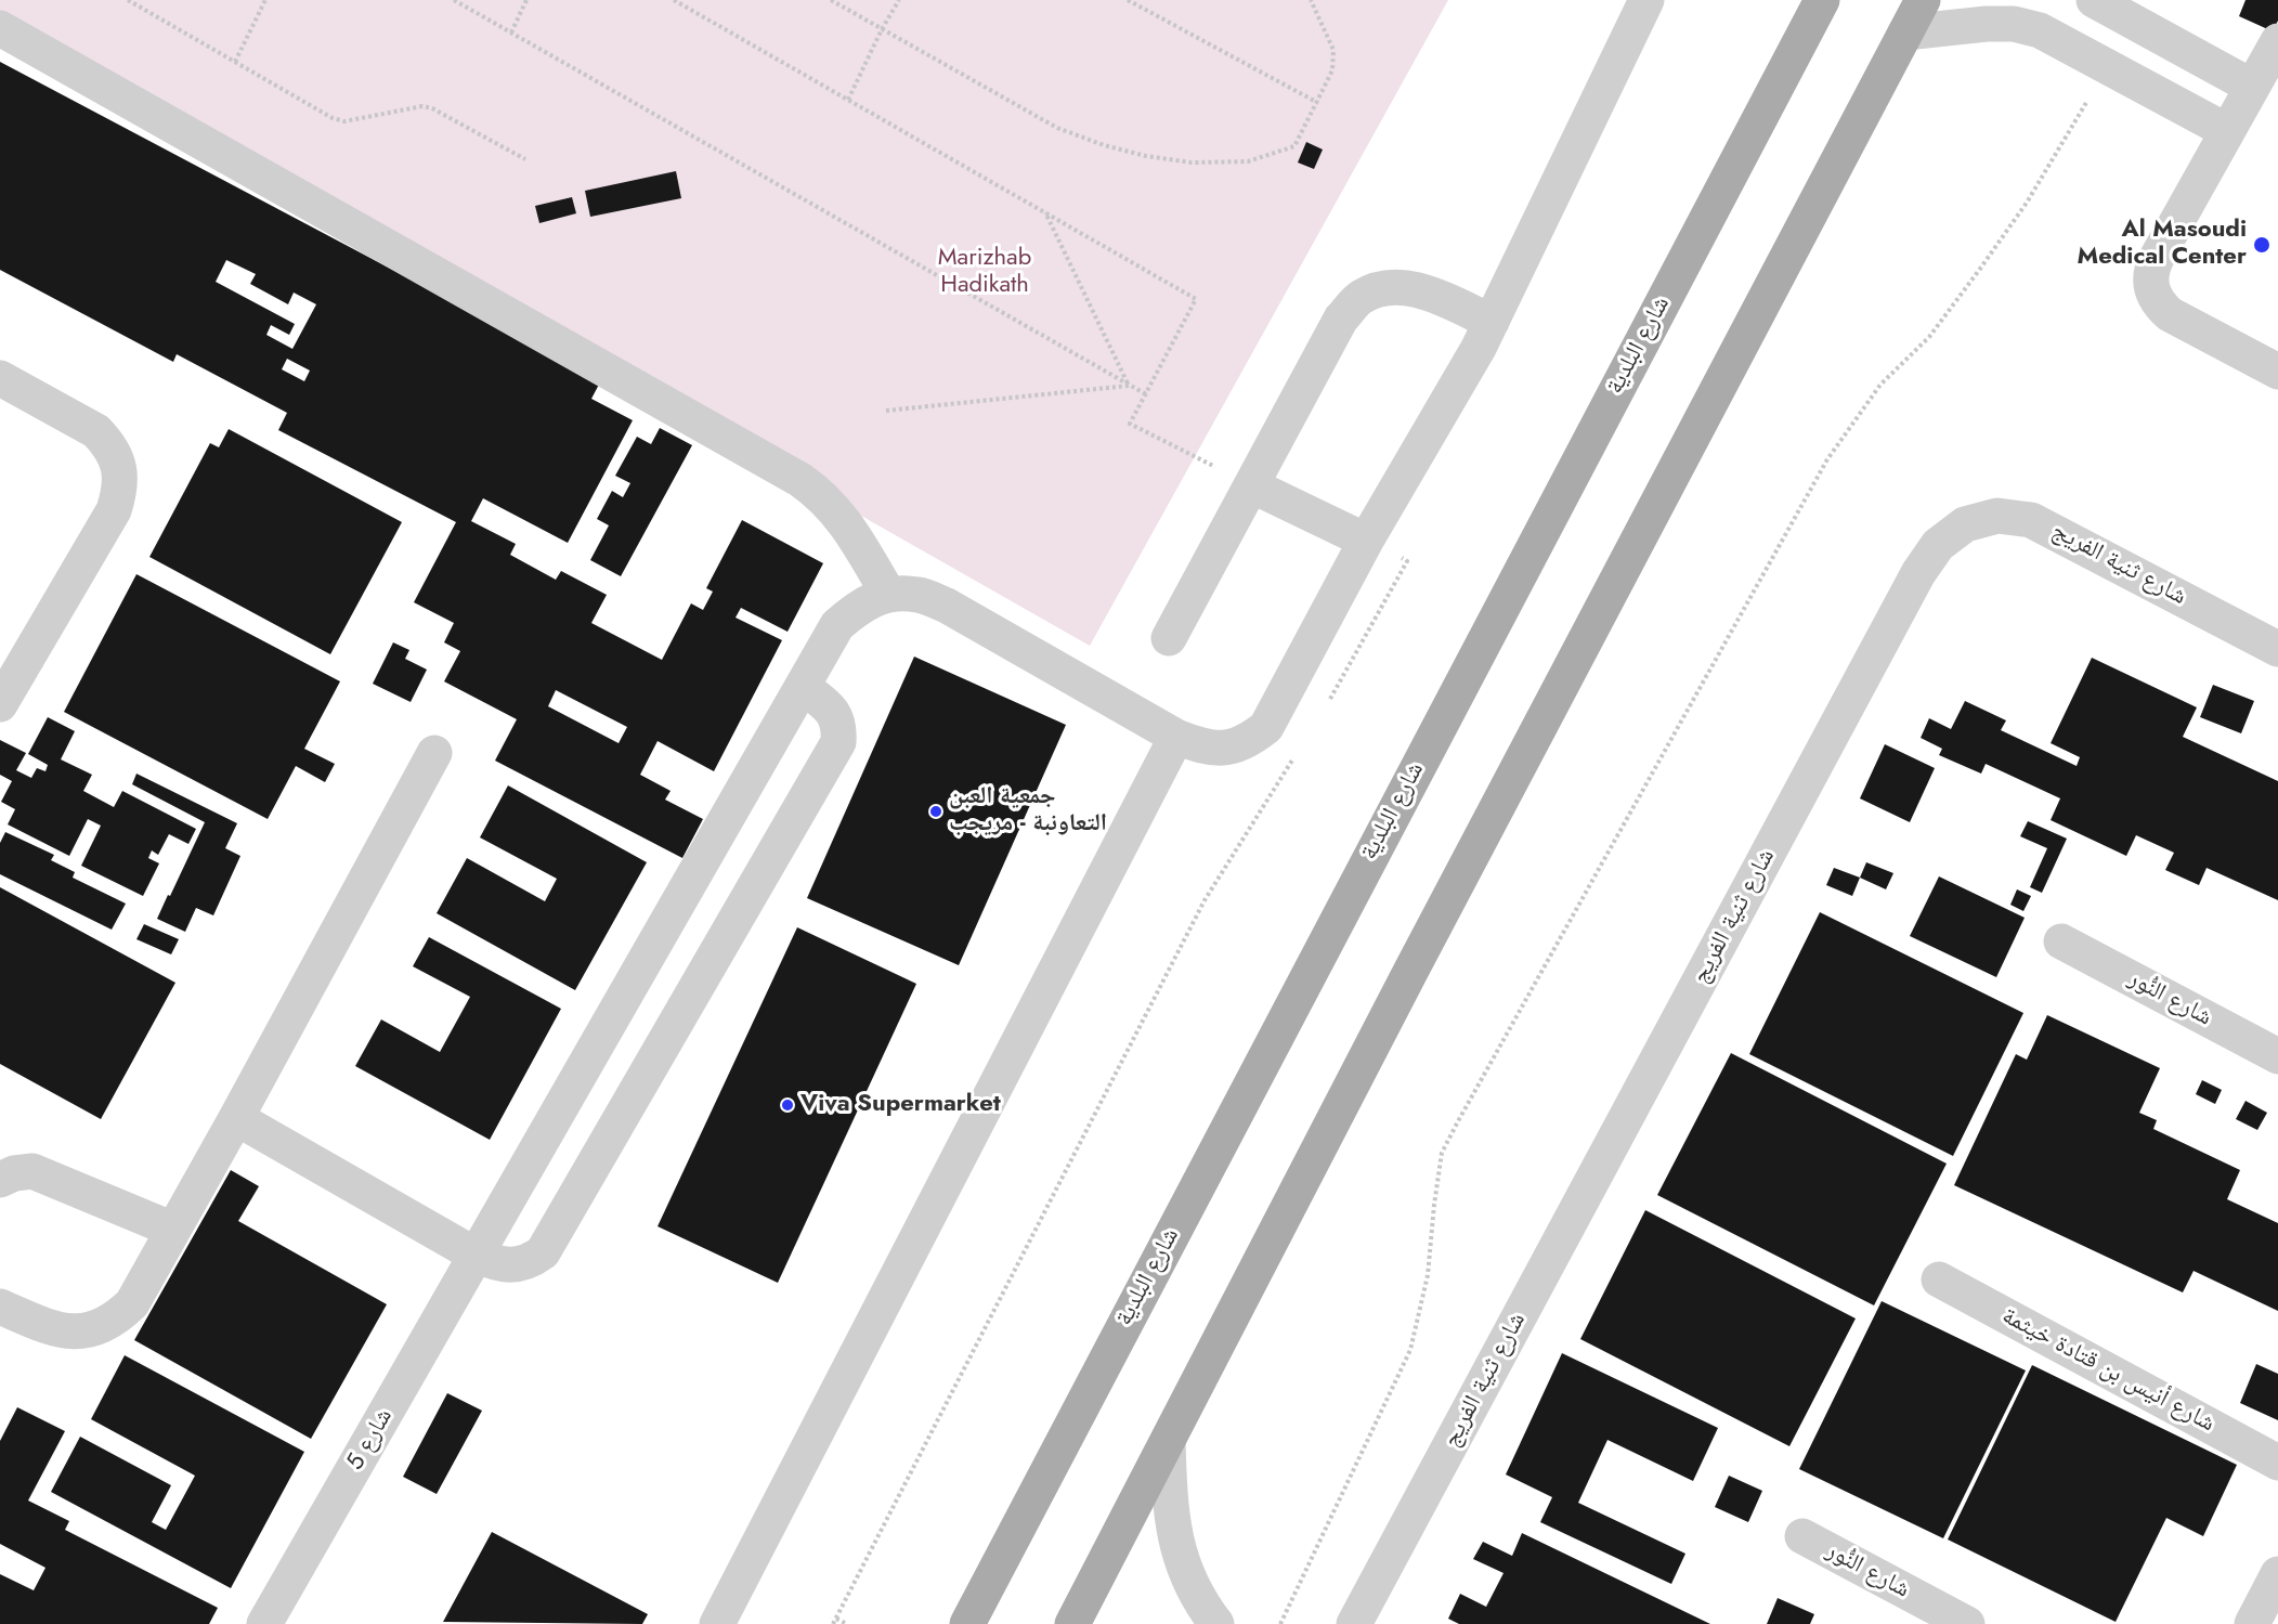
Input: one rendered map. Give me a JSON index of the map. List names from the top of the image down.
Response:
{
  "streets": {
    "main road": ["شارع البلدية"],
    "street": [
      "شارع ثنية الفريج",
      "شارع النُّور",
      "شارع أنيس بن قتادة خيثمة",
      "شارع 5"
    ]
  },
  "parks": ["Marizhab Hadikath"],
  "places": ["Al Masoudi Medical Center", "جمعية العبن التعاونبة - مريجب", "Viva Supermarket"]
}
